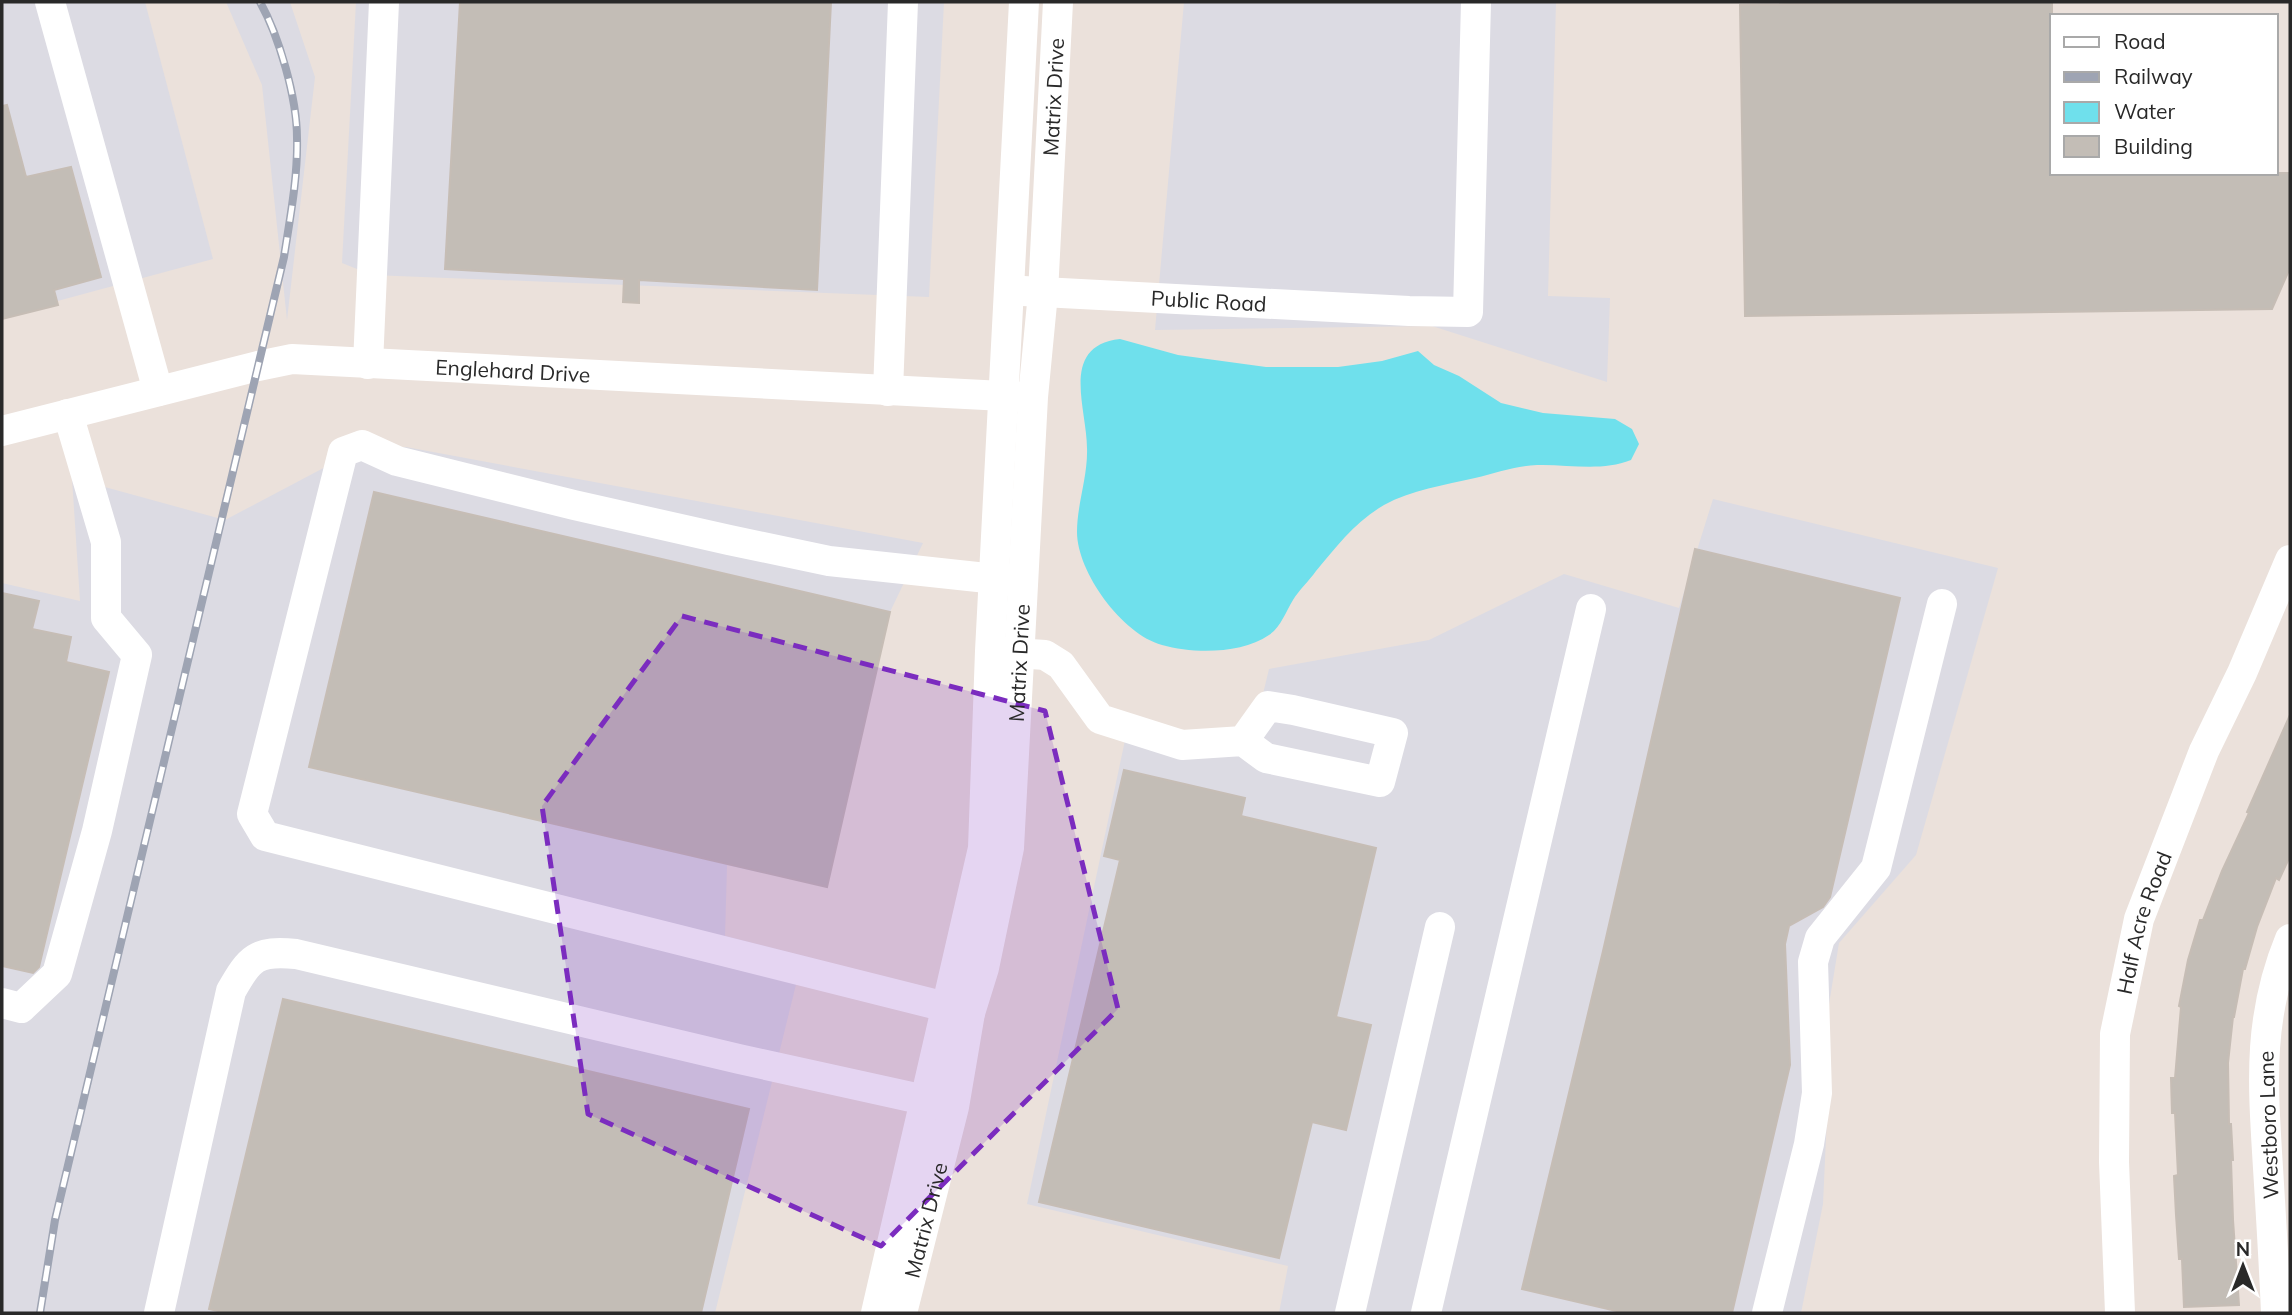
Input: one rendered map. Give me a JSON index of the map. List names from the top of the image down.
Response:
{
  "streets": {
    "street": [
      "Matrix Drive",
      "Public Road",
      "Englehard Drive",
      "Half Acre Road",
      "Westboro Lane"
    ]
  },
  "crossings": [
    ["Matrix Drive", "Public Road"],
    ["Matrix Drive", "Englehard Drive"]
  ],
  "legend": [
    "Road",
    "Railway",
    "Water",
    "Building"
  ],
  "north": "top"
}
